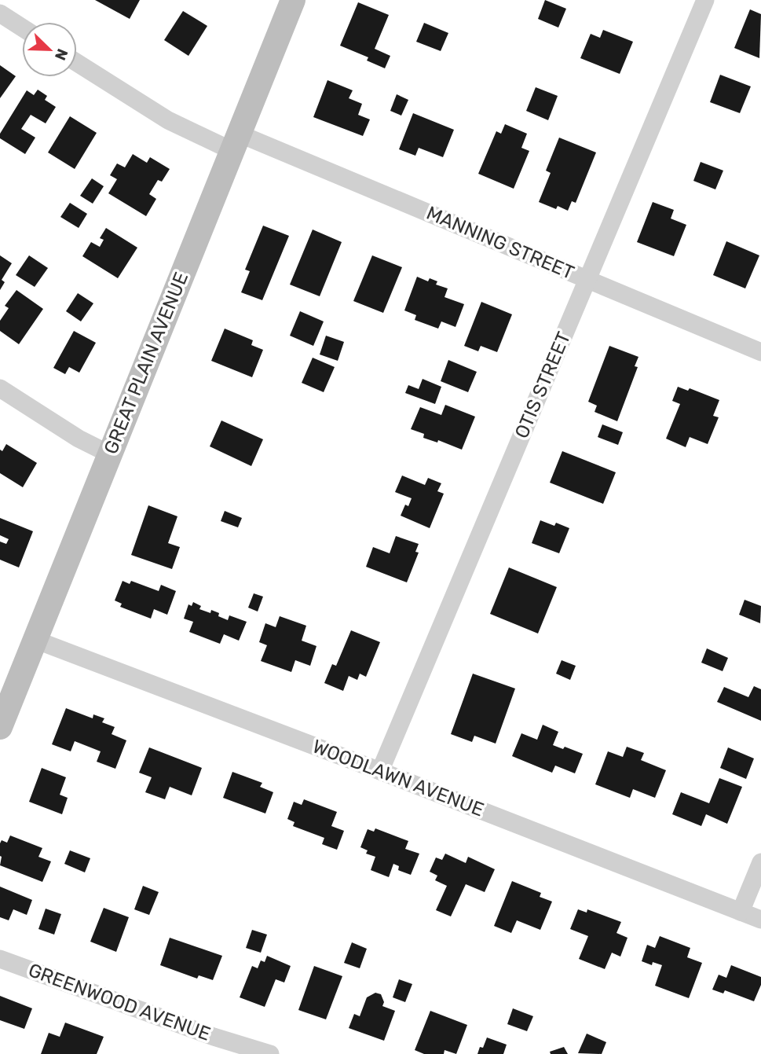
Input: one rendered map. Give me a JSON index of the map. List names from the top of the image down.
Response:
{
  "streets": {
    "main road": ["GREAT PLAIN AVENUE"],
    "street": [
      "MANNING STREET",
      "OTIS STREET",
      "WOODLAWN AVENUE",
      "GREENWOOD AVENUE"
    ]
  },
  "crossings": [
    ["MANNING STREET", "GREAT PLAIN AVENUE"],
    ["MANNING STREET", "OTIS STREET"],
    ["GREAT PLAIN AVENUE", "WOODLAWN AVENUE"],
    ["OTIS STREET", "WOODLAWN AVENUE"]
  ],
  "north": "bottom right"
}
